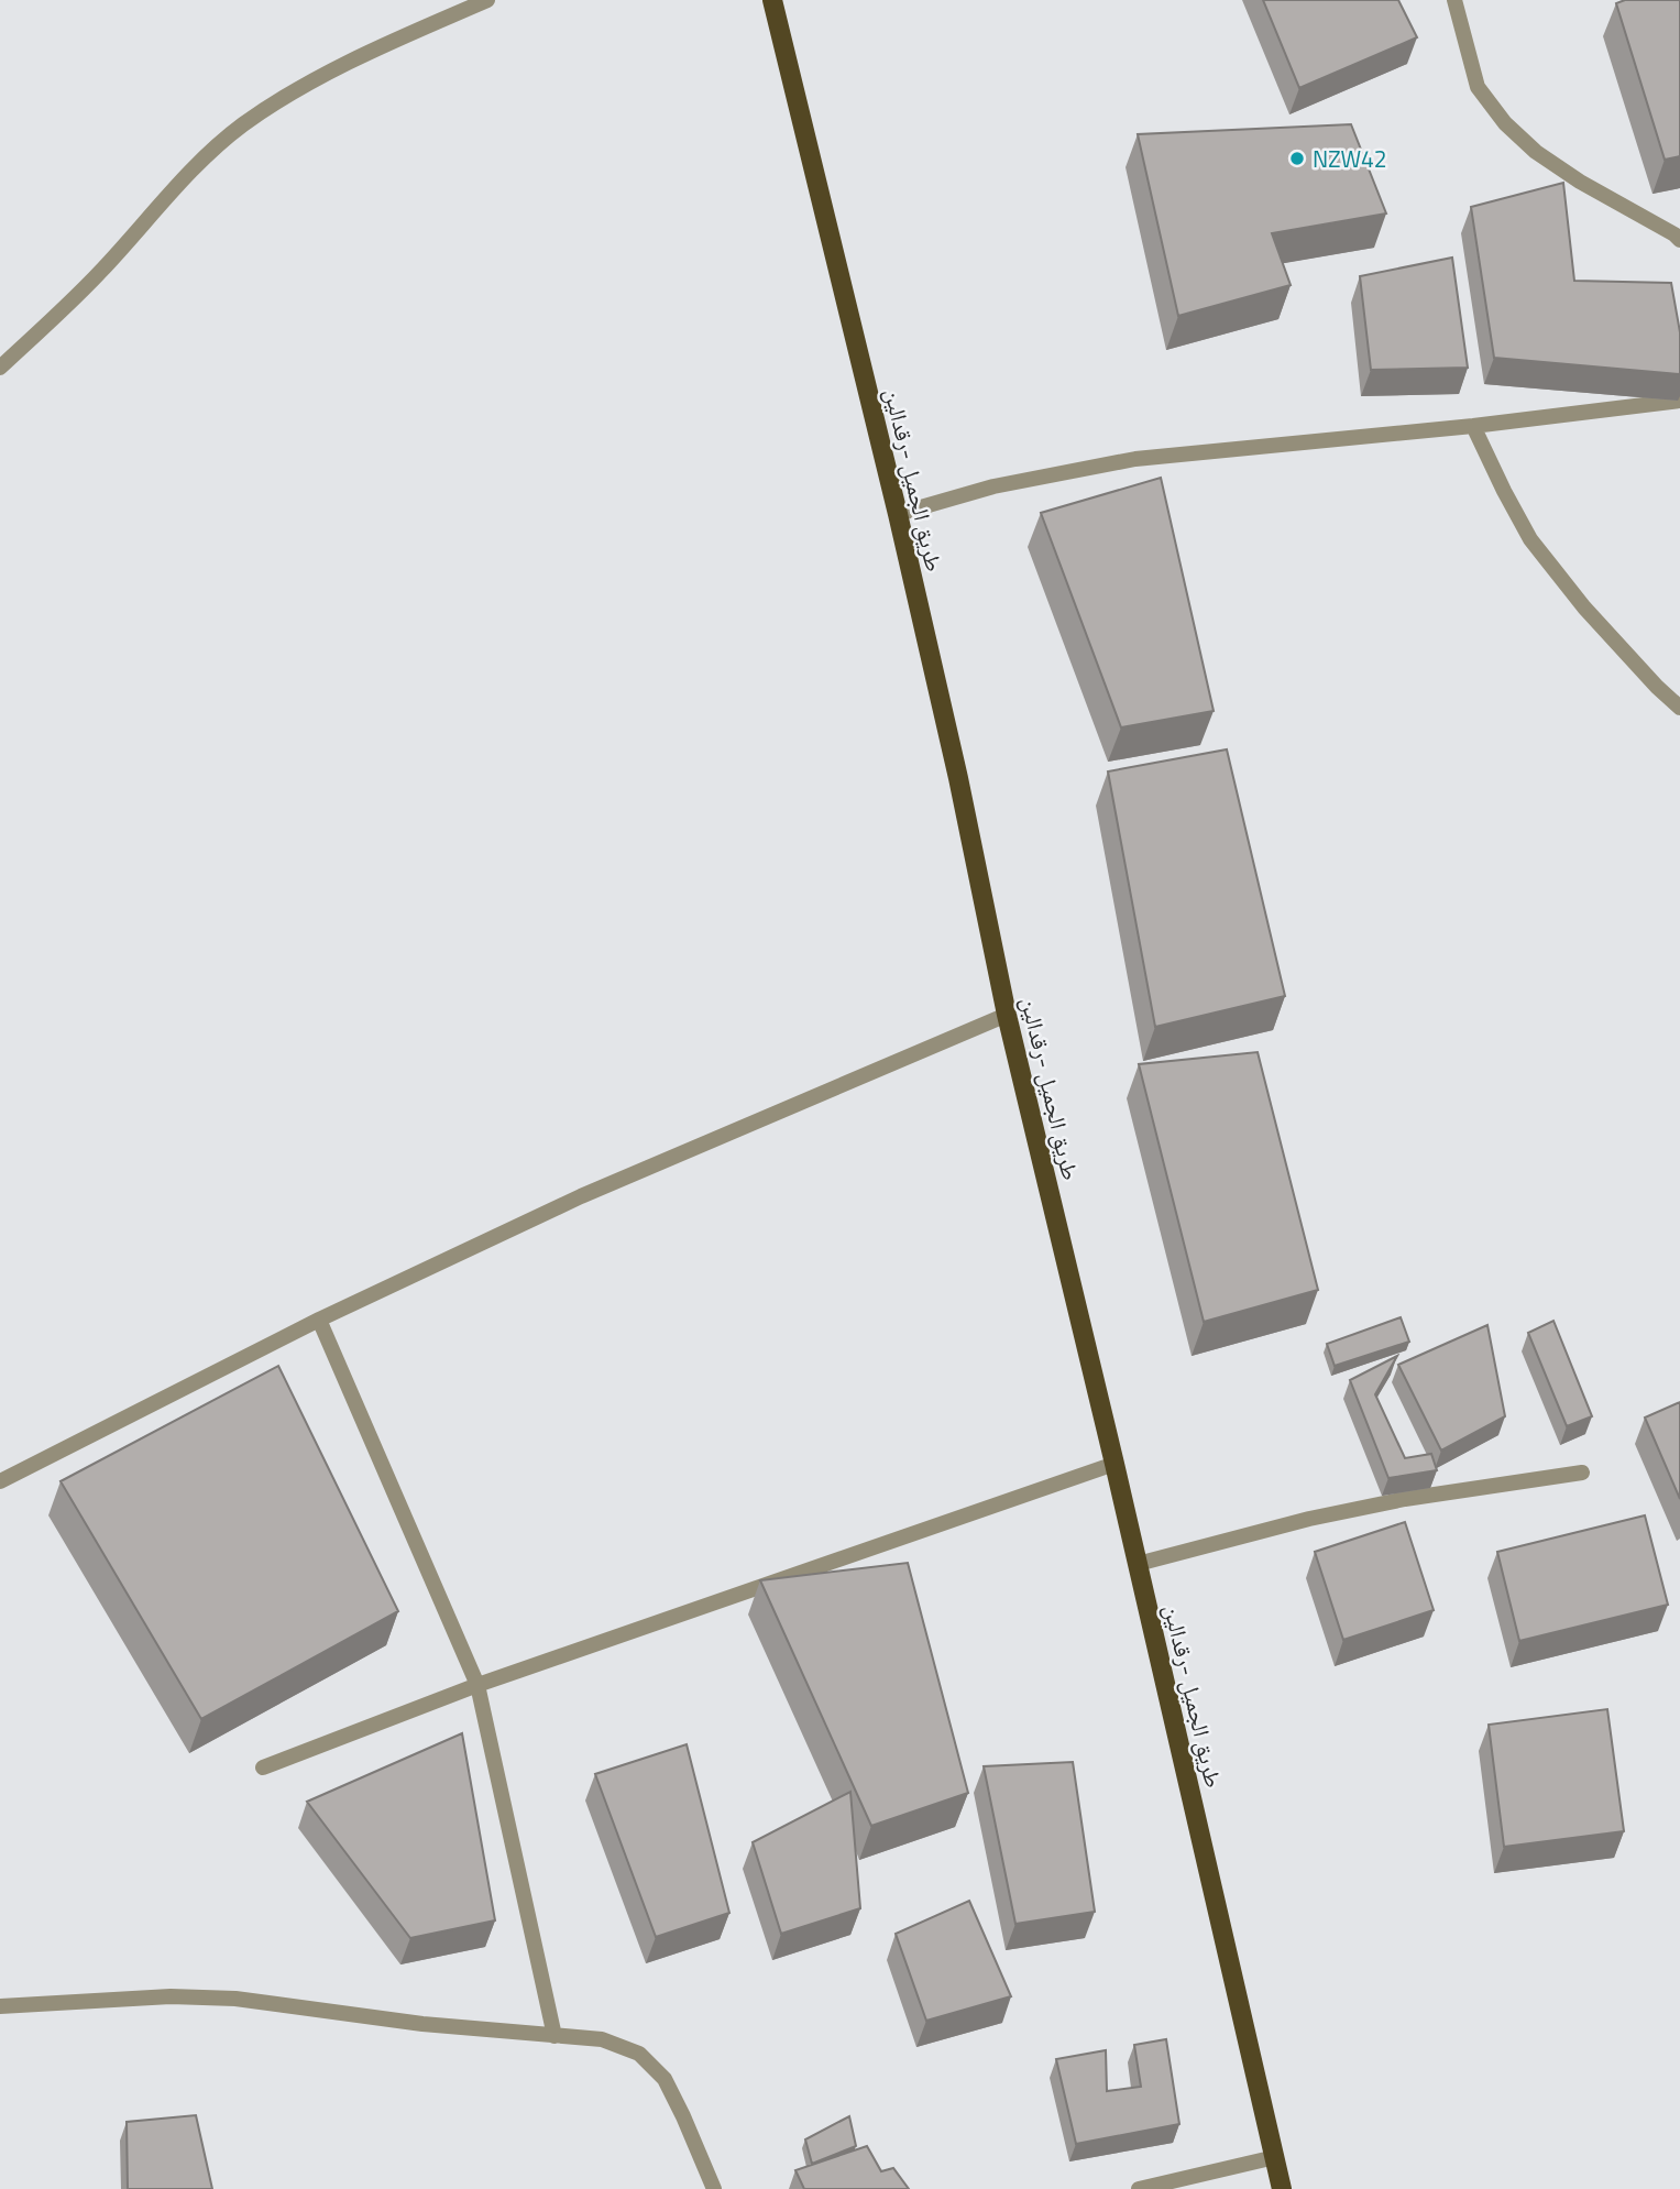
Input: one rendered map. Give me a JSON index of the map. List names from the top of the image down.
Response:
{
  "streets": {
    "main road": ["طريق الجميل -رقدالين"]
  },
  "places": ["NZW42"]
}
